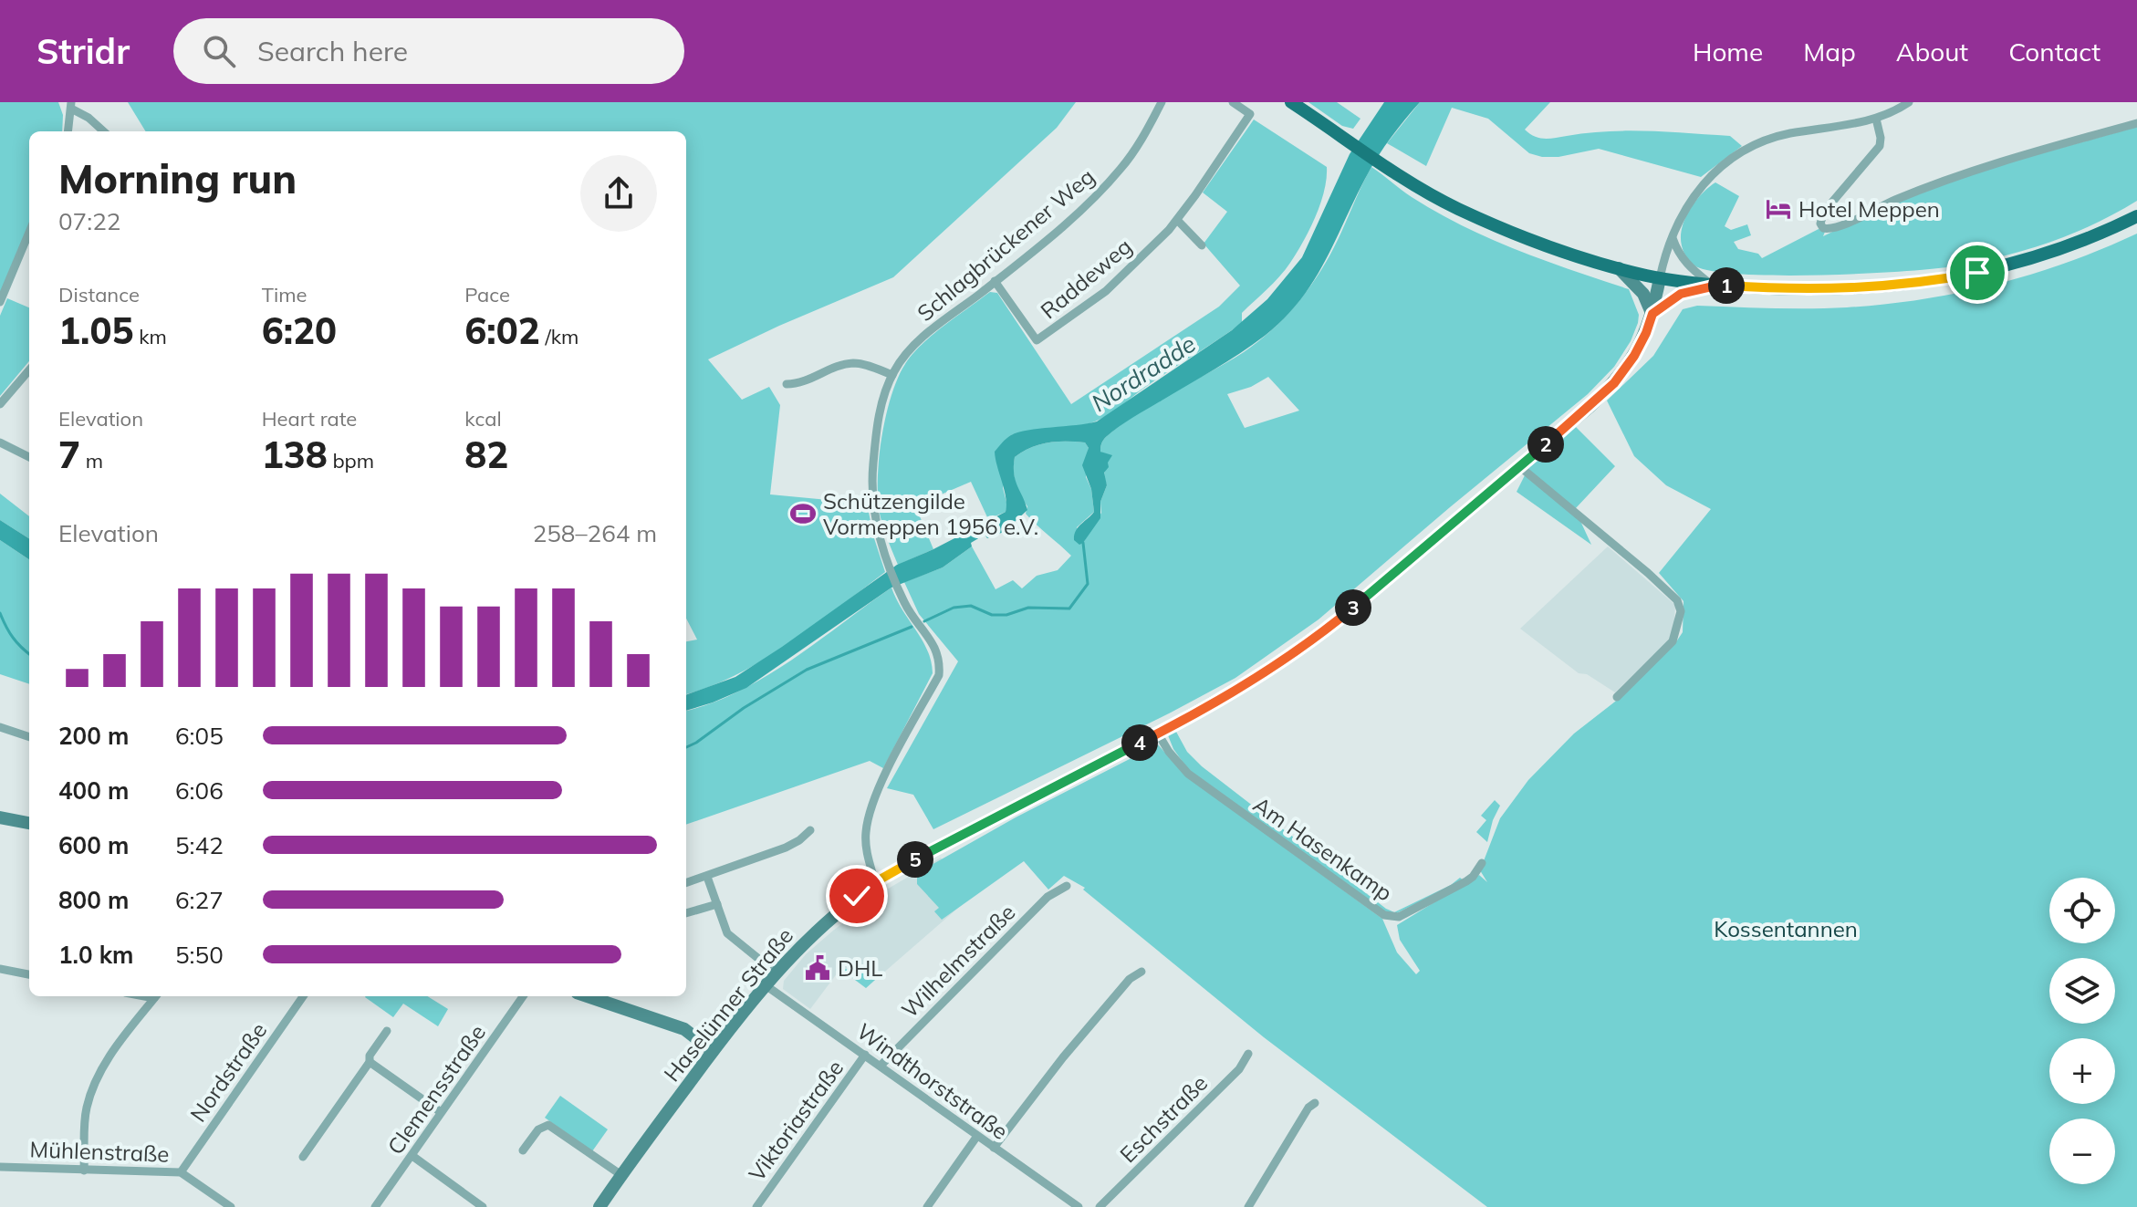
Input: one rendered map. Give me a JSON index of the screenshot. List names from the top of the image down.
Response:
{
  "streets": {
    "street": [
      "Schlagbrückener Weg",
      "Raddeweg",
      "Am Hasenkamp",
      "Wilhelmstraße",
      "Haselünner Straße",
      "Nordstraße",
      "Windthorststraße",
      "Clemensstraße",
      "Eschstraße",
      "Viktoriastraße",
      "Mühlenstraße"
    ]
  },
  "crossings": [
    ["Schlagbrückener Weg", "Raddeweg"],
    ["Schlagbrückener Weg", "Haselünner Straße"],
    ["Am Hasenkamp", "Haselünner Straße"],
    ["Wilhelmstraße", "Windthorststraße"],
    ["Haselünner Straße", "Windthorststraße"],
    ["Nordstraße", "Mühlenstraße"],
    ["Windthorststraße", "Viktoriastraße"]
  ],
  "water": ["Nordradde"],
  "parks": ["Kossentannen"],
  "places": {
    "hotel": ["Hotel Meppen"],
    "sports": ["Schützengilde Vormeppen 1956 e.V."],
    "public building": ["DHL"]
  },
  "page": {
    "header": "Stridr",
    "search": "Search here",
    "nav": [
      "Home",
      "Map",
      "About",
      "Contact"
    ],
    "heading": ["Morning run", "07:22"],
    "stats": [
      ["Distance", "1.05 km"],
      ["Time", "6:20"],
      ["Pace", "6:02 /km"],
      ["Elevation", "7 m"],
      ["Heart rate", "138 bpm"],
      ["kcal", "82"]
    ],
    "pins": [
      "1",
      "2",
      "3",
      "4",
      "5"
    ],
    "chart": ["Elevation", "258–264 m"],
    "list": [
      {
        "name": "200 m",
        "note": "6:05"
      },
      {
        "name": "400 m",
        "note": "6:06"
      },
      {
        "name": "600 m",
        "note": "5:42"
      },
      {
        "name": "800 m",
        "note": "6:27"
      },
      {
        "name": "1.0 km",
        "note": "5:50"
      }
    ],
    "map_buttons": ["+", "−"]
  }
}
